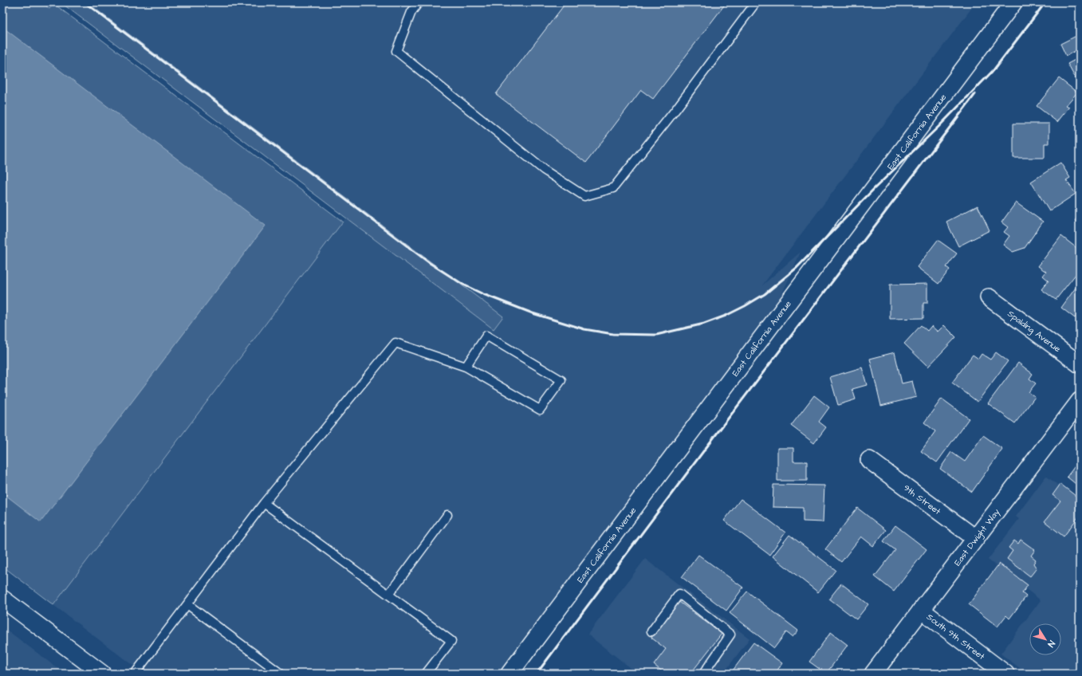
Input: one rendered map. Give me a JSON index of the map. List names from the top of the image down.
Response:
{
  "streets": {
    "street": [
      "East California Avenue",
      "Spalding Avenue",
      "9th Street",
      "East Dwight Way",
      "South 9th Street"
    ]
  },
  "crossings": [
    ["9th Street", "East Dwight Way"],
    ["East Dwight Way", "South 9th Street"]
  ],
  "north": "bottom right"
}
